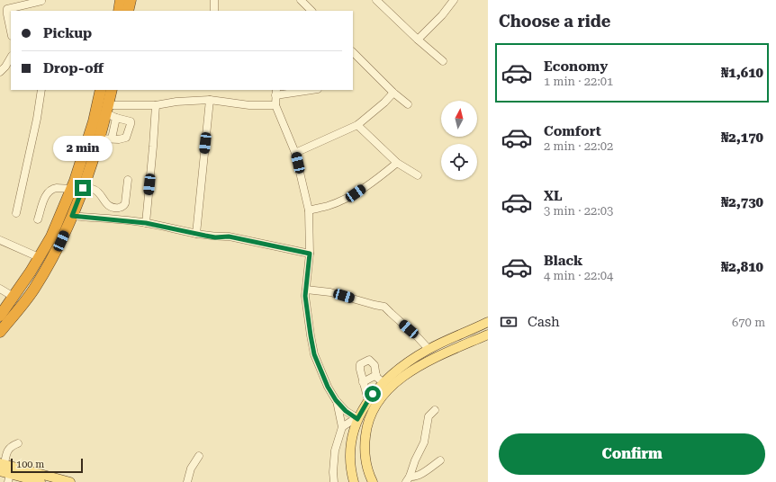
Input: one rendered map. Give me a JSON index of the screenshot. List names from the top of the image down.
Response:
{
  "scale_bar": "100 m",
  "north": "top",
  "page": {
    "heading": "Choose a ride",
    "banner": ["Pickup", "Drop-off"],
    "list": [
      {
        "name": "Economy",
        "note": "1 min · 22:01",
        "value": "₦1,610"
      },
      {
        "name": "Comfort",
        "note": "2 min · 22:02",
        "value": "₦2,170"
      },
      {
        "name": "XL",
        "note": "3 min · 22:03",
        "value": "₦2,730"
      },
      {
        "name": "Black",
        "note": "4 min · 22:04",
        "value": "₦2,810"
      }
    ],
    "bubble": "2 min",
    "pay": ["Cash", "670 m"],
    "buttons": "Confirm",
    "scale": "100 m"
  }
}
